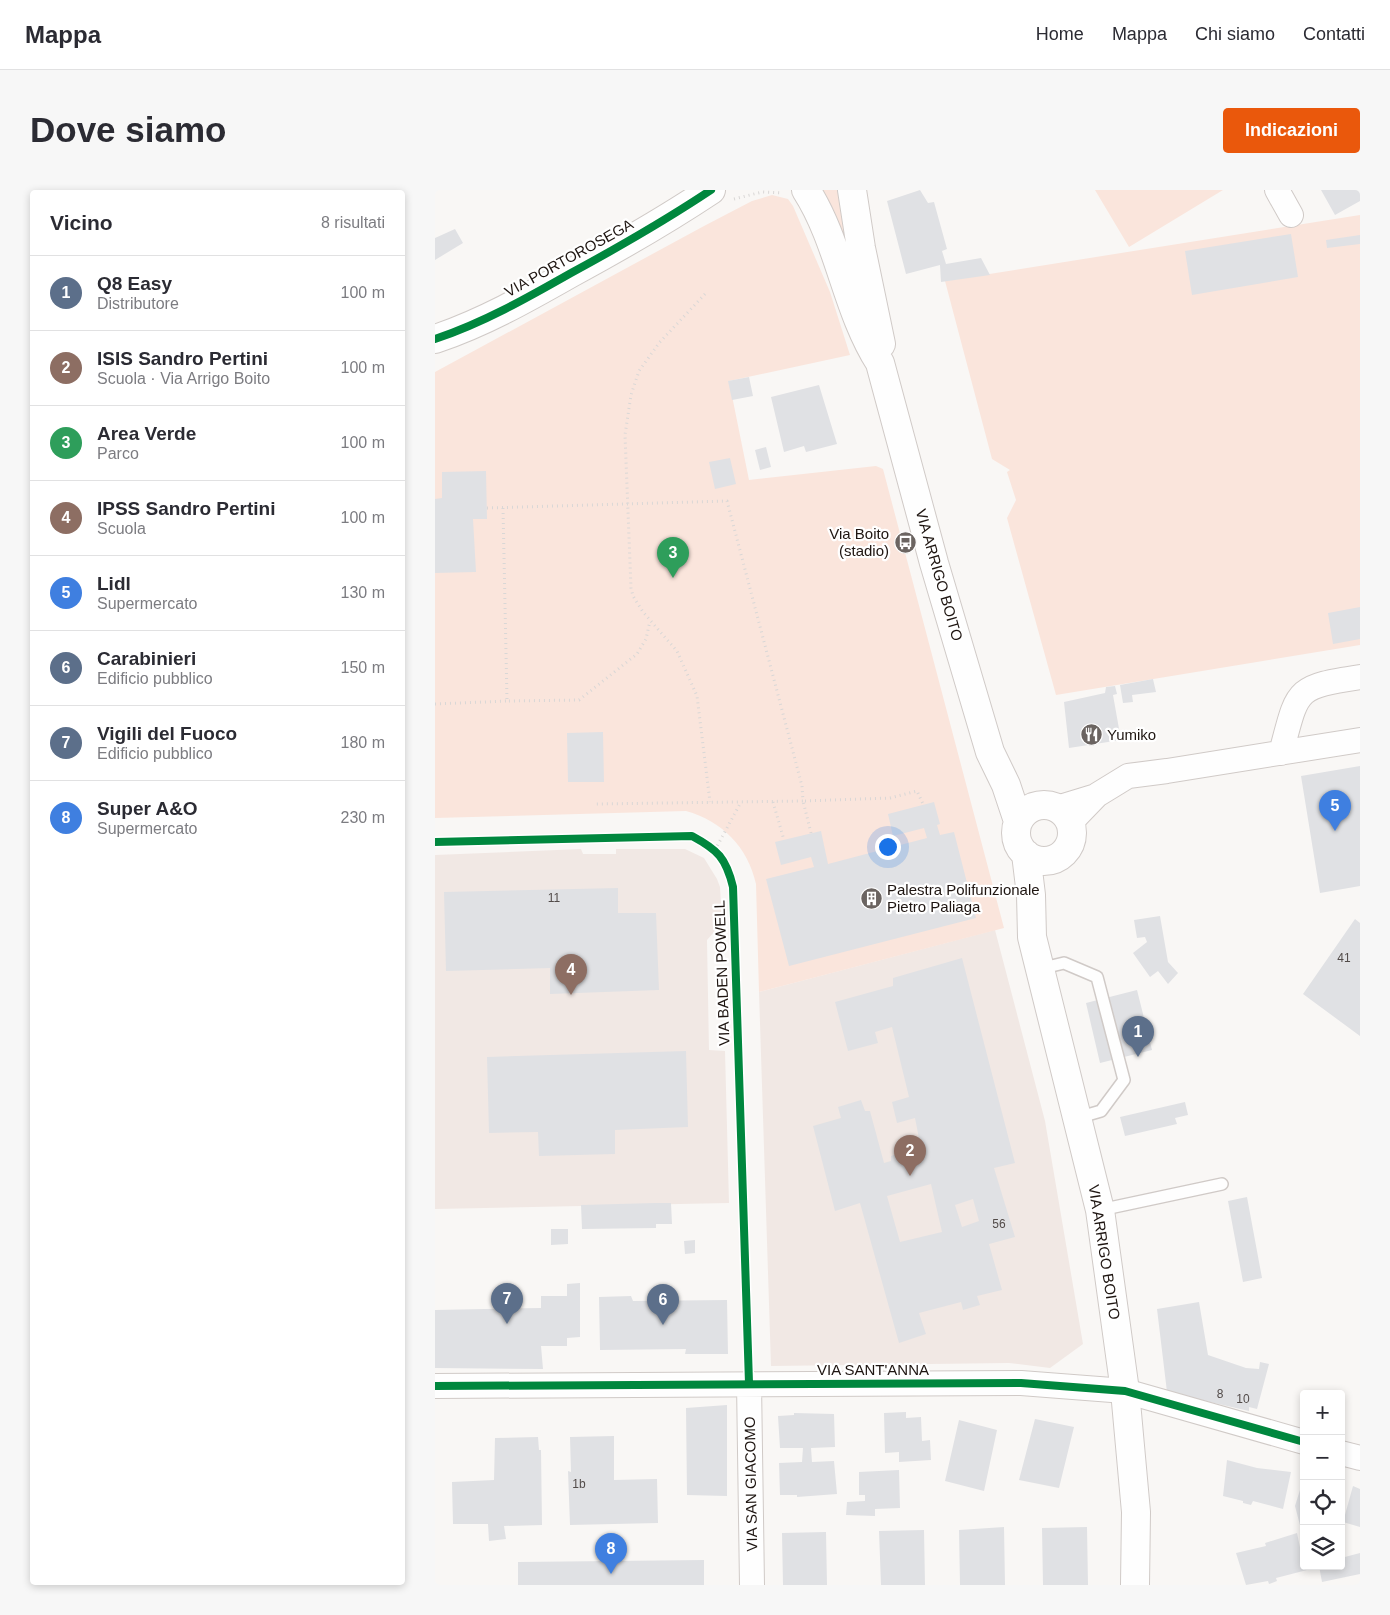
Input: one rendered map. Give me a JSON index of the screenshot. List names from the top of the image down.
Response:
{
  "streets": {
    "main road": ["VIA PORTOROSEGA", "VIA ARRIGO BOITO"],
    "street": ["VIA SANT'ANNA", "VIA SAN GIACOMO"],
    "cycle path": ["VIA BADEN POWELL"]
  },
  "crossings": [
    ["VIA ARRIGO BOITO", "VIA SANT'ANNA"],
    ["VIA SANT'ANNA", "VIA SAN GIACOMO"]
  ],
  "places": {
    "bus stop": ["Via Boito (stadio)"],
    "restaurant": ["Yumiko"],
    "building": ["Palestra Polifunzionale Pietro Paliaga"]
  },
  "house_numbers": [
    "11",
    "41",
    "56",
    "8",
    "10",
    "1b"
  ],
  "page": {
    "header": "Mappa",
    "nav": [
      "Home",
      "Mappa",
      "Chi siamo",
      "Contatti"
    ],
    "buttons": "Indicazioni",
    "title": "Dove siamo",
    "heading": ["Vicino", "8 risultati"],
    "list": [
      {
        "mark": "1",
        "name": "Q8 Easy",
        "note": "Distributore",
        "value": "100 m"
      },
      {
        "mark": "2",
        "name": "ISIS Sandro Pertini",
        "note": "Scuola · Via Arrigo Boito",
        "value": "100 m"
      },
      {
        "mark": "3",
        "name": "Area Verde",
        "note": "Parco",
        "value": "100 m"
      },
      {
        "mark": "4",
        "name": "IPSS Sandro Pertini",
        "note": "Scuola",
        "value": "100 m"
      },
      {
        "mark": "5",
        "name": "Lidl",
        "note": "Supermercato",
        "value": "130 m"
      },
      {
        "mark": "6",
        "name": "Carabinieri",
        "note": "Edificio pubblico",
        "value": "150 m"
      },
      {
        "mark": "7",
        "name": "Vigili del Fuoco",
        "note": "Edificio pubblico",
        "value": "180 m"
      },
      {
        "mark": "8",
        "name": "Super A&O",
        "note": "Supermercato",
        "value": "230 m"
      }
    ],
    "pins": [
      "3",
      "5",
      "4",
      "1",
      "2",
      "7",
      "6",
      "8"
    ],
    "map_buttons": ["+", "−"]
  }
}
